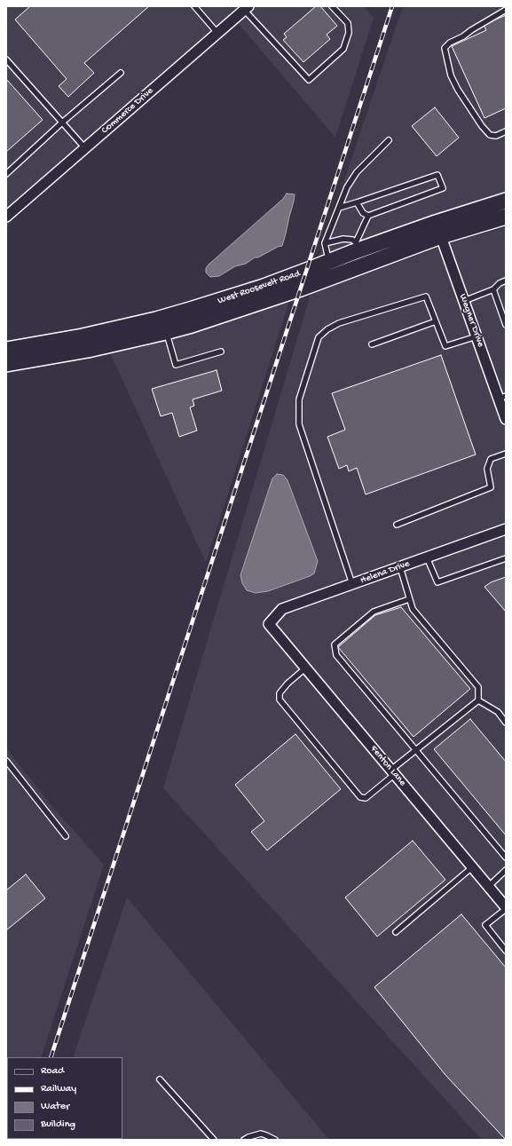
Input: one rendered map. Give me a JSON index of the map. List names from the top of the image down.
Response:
{
  "streets": {
    "main road": ["West Roosevelt Road"],
    "street": [
      "Commerce Drive",
      "Wegner Drive",
      "Helena Drive",
      "Fenton Lane"
    ]
  },
  "crossings": [
    ["West Roosevelt Road", "Wegner Drive"],
    ["Helena Drive", "Fenton Lane"]
  ],
  "legend": [
    "Road",
    "Railway",
    "Water",
    "Building"
  ]
}
